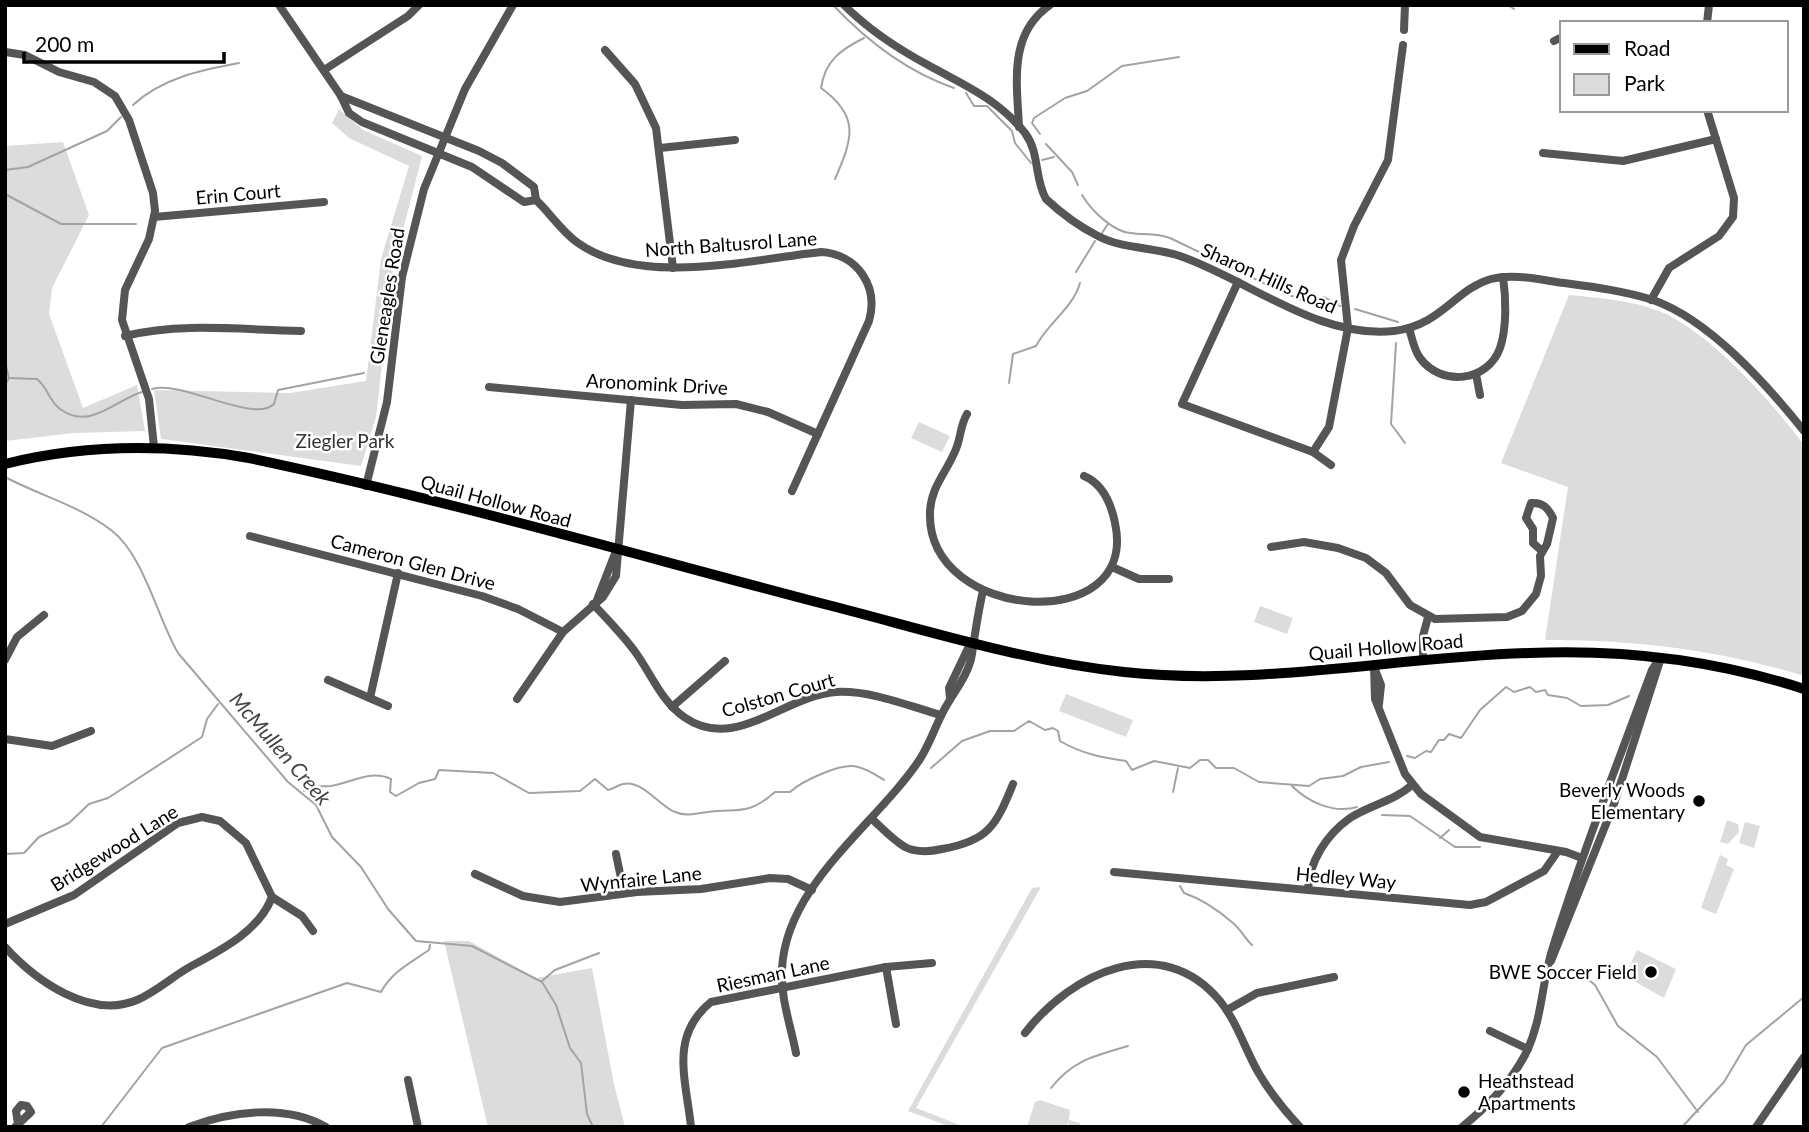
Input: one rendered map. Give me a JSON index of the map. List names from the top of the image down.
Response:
{
  "streets": {
    "main road": ["Quail Hollow Road"],
    "street": [
      "Erin Court",
      "North Baltusrol Lane",
      "Sharon Hills Road",
      "Gleneagles Road",
      "Aronomink Drive",
      "Cameron Glen Drive",
      "Colston Court",
      "Bridgewood Lane",
      "Hedley Way",
      "Wynfaire Lane",
      "Riesman Lane"
    ]
  },
  "crossings": [
    ["North Baltusrol Lane", "Gleneagles Road"],
    ["North Baltusrol Lane", "Aronomink Drive"],
    ["Gleneagles Road", "Quail Hollow Road"]
  ],
  "water": ["McMullen Creek"],
  "parks": ["Ziegler Park"],
  "places": ["Beverly Woods Elementary", "BWE Soccer Field", "Heathstead Apartments"],
  "legend": ["Road", "Park"],
  "scale_bar": "200 m"
}
